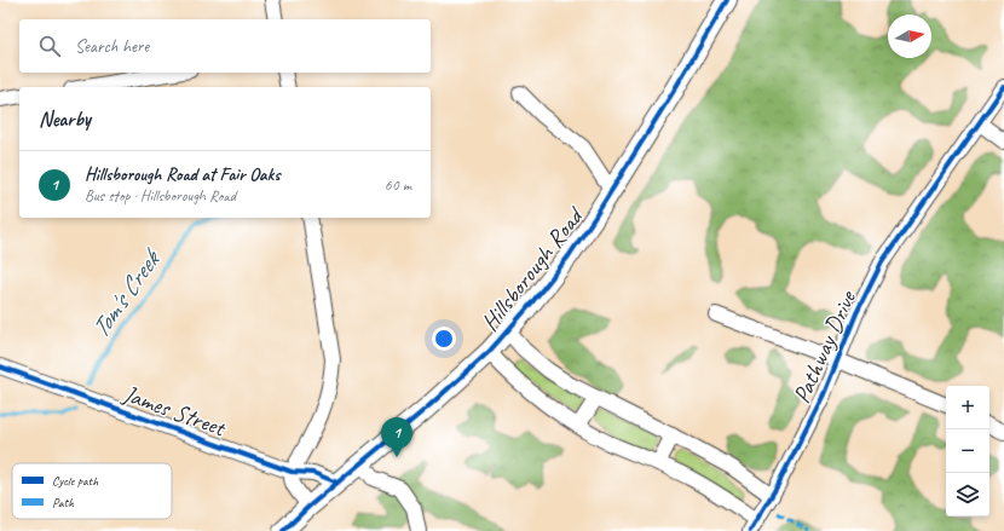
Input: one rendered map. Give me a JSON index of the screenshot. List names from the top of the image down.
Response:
{
  "streets": {
    "main road": ["Hillsborough Road"],
    "street": ["Pathway Drive", "James Street"]
  },
  "crossings": [
    ["Hillsborough Road", "James Street"]
  ],
  "water": ["Tom's Creek"],
  "legend": ["Cycle path", "Path"],
  "north": "right",
  "page": {
    "search": "Search here",
    "heading": "Nearby",
    "list": [
      {
        "mark": "1",
        "name": "Hillsborough Road at Fair Oaks",
        "note": "Bus stop · Hillsborough Road",
        "value": "60 m"
      }
    ],
    "map_buttons": ["+", "−"],
    "pins": "1"
  }
}
